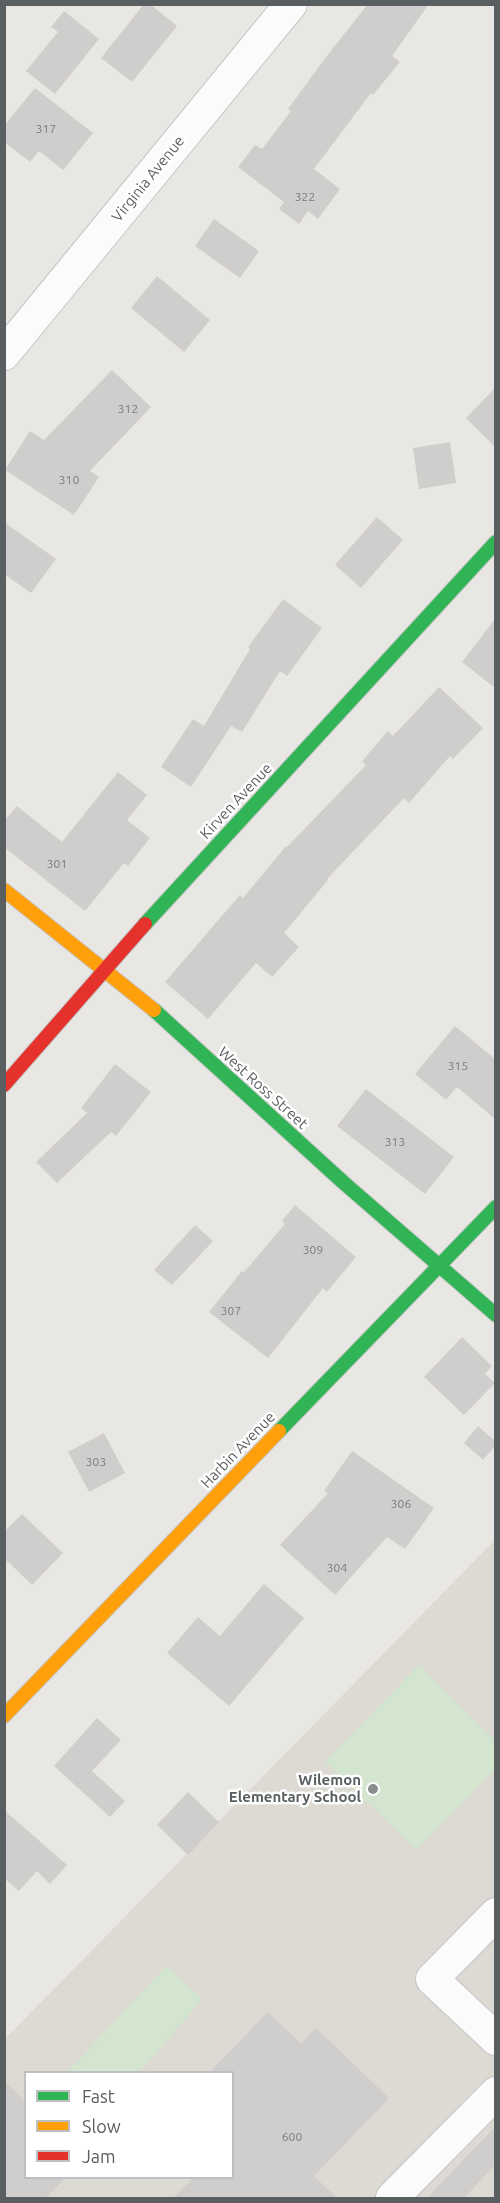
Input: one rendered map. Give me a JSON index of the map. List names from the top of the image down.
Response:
{
  "streets": {
    "street": [
      "Virginia Avenue",
      "Kirven Avenue",
      "West Ross Street",
      "Harbin Avenue"
    ]
  },
  "crossings": [
    ["Kirven Avenue", "West Ross Street"],
    ["West Ross Street", "Harbin Avenue"]
  ],
  "places": ["Wilemon Elementary School"],
  "house_numbers": [
    "317",
    "322",
    "312",
    "310",
    "301",
    "315",
    "313",
    "309",
    "307",
    "303",
    "306",
    "304",
    "600"
  ],
  "legend": ["Fast", "Slow", "Jam"]
}
